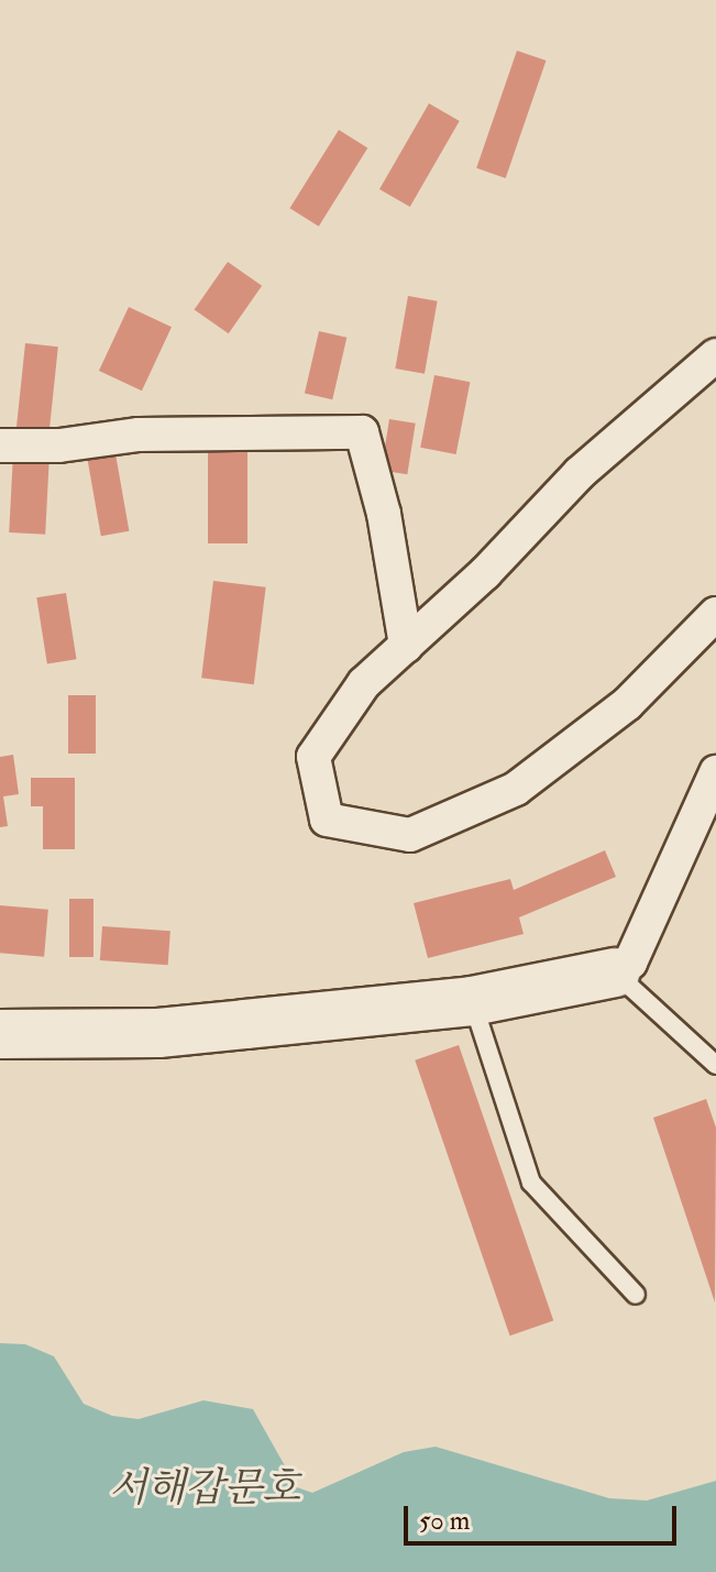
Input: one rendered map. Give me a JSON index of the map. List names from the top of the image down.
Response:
{
  "water": ["서해갑문호"],
  "scale_bar": "50 m"
}
